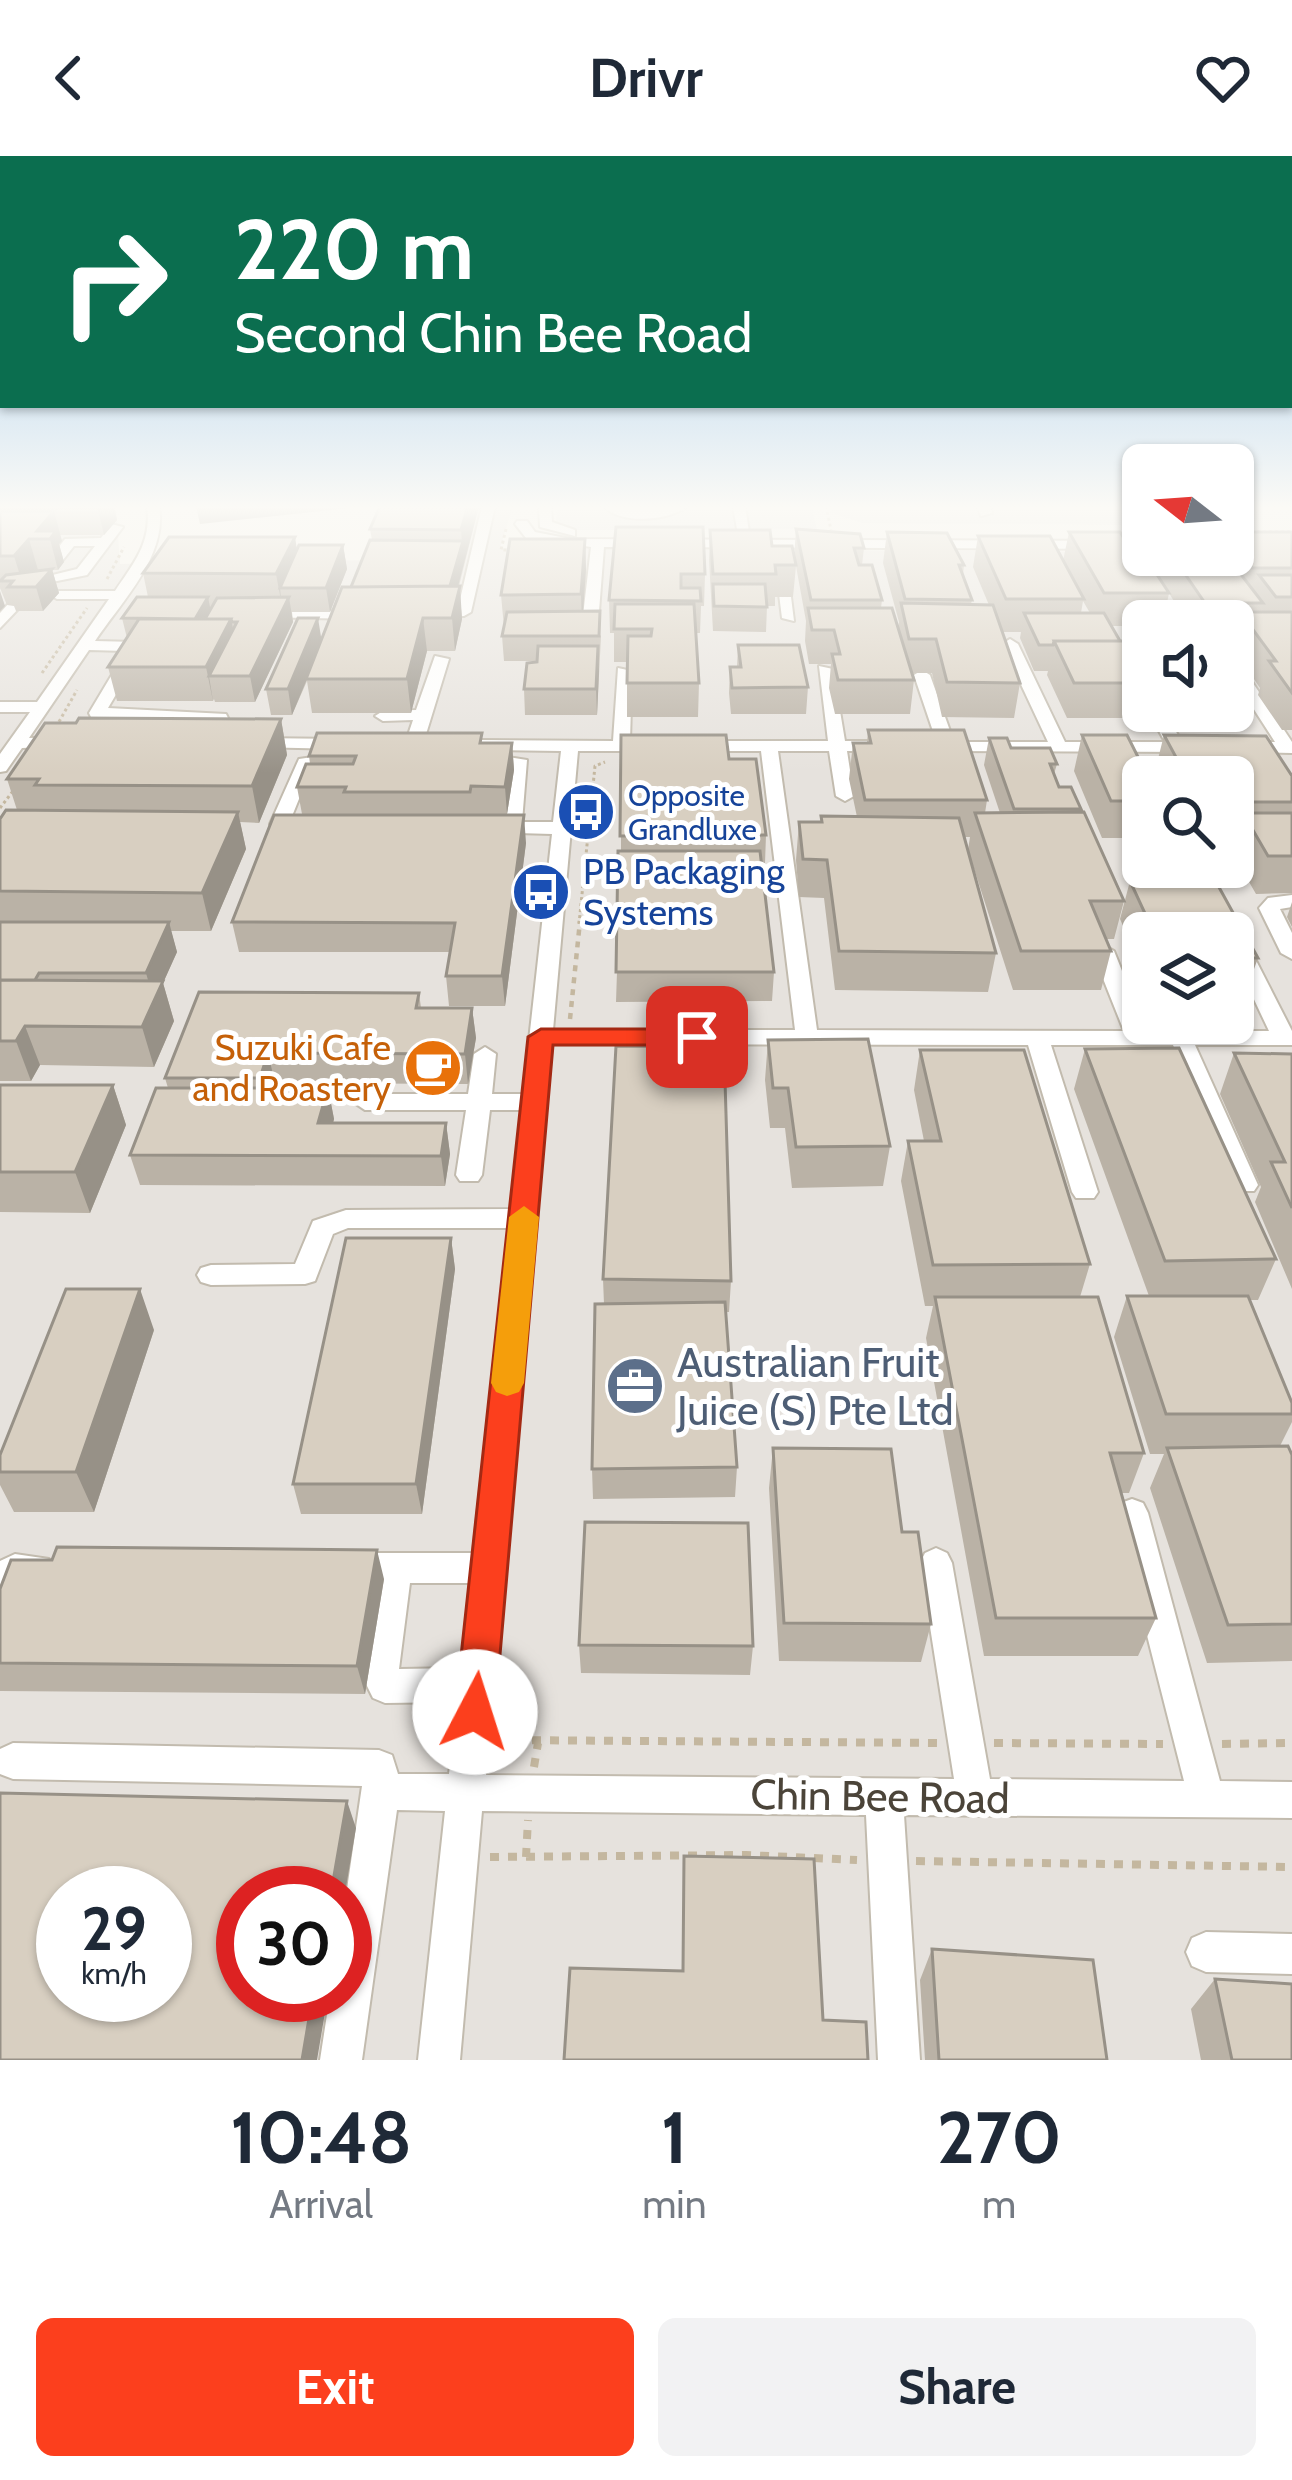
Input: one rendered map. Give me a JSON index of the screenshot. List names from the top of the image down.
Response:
{
  "streets": {
    "street": ["Chin Bee Road"]
  },
  "places": {
    "bus stop": ["Opposite Grandluxe", "PB Packaging Systems"],
    "cafe": ["Suzuki Cafe and Roastery"],
    "office": ["Australian Fruit Juice (S) Pte Ltd"]
  },
  "north": "left",
  "page": {
    "header": "Drivr",
    "turn": ["220 m", "Second Chin Bee Road"],
    "speed": "29 km/h",
    "limit": "30",
    "eta": [
      "10:48",
      "Arrival",
      "1",
      "min",
      "270",
      "m"
    ],
    "buttons": ["Exit", "Share"]
  }
}
